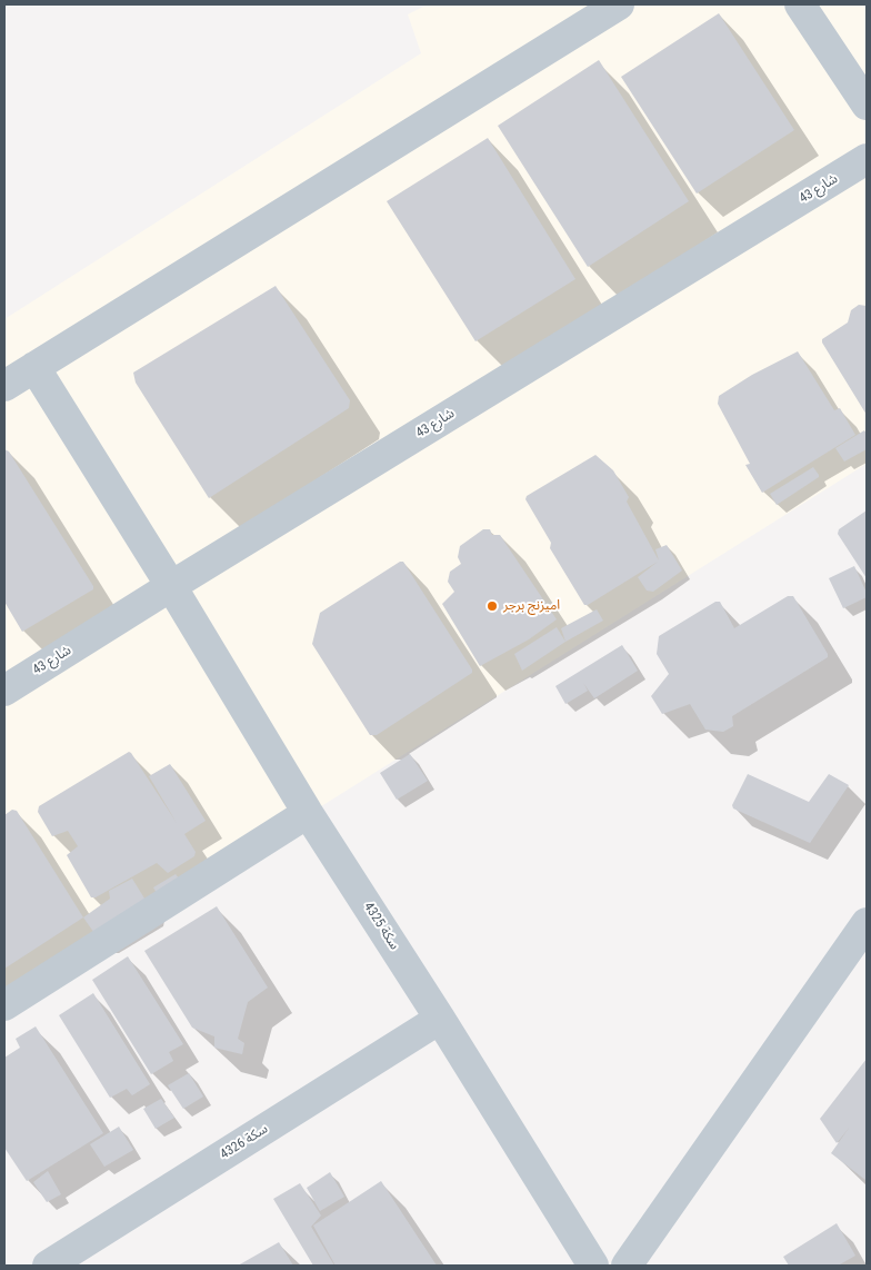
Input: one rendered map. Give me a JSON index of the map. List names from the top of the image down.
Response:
{
  "streets": {
    "street": ["شارع 43", "سكة 4325", "سكة 4326"]
  },
  "crossings": [
    ["شارع 43", "سكة 4325"],
    ["سكة 4325", "سكة 4326"]
  ],
  "places": ["اميزنج برجر"]
}
